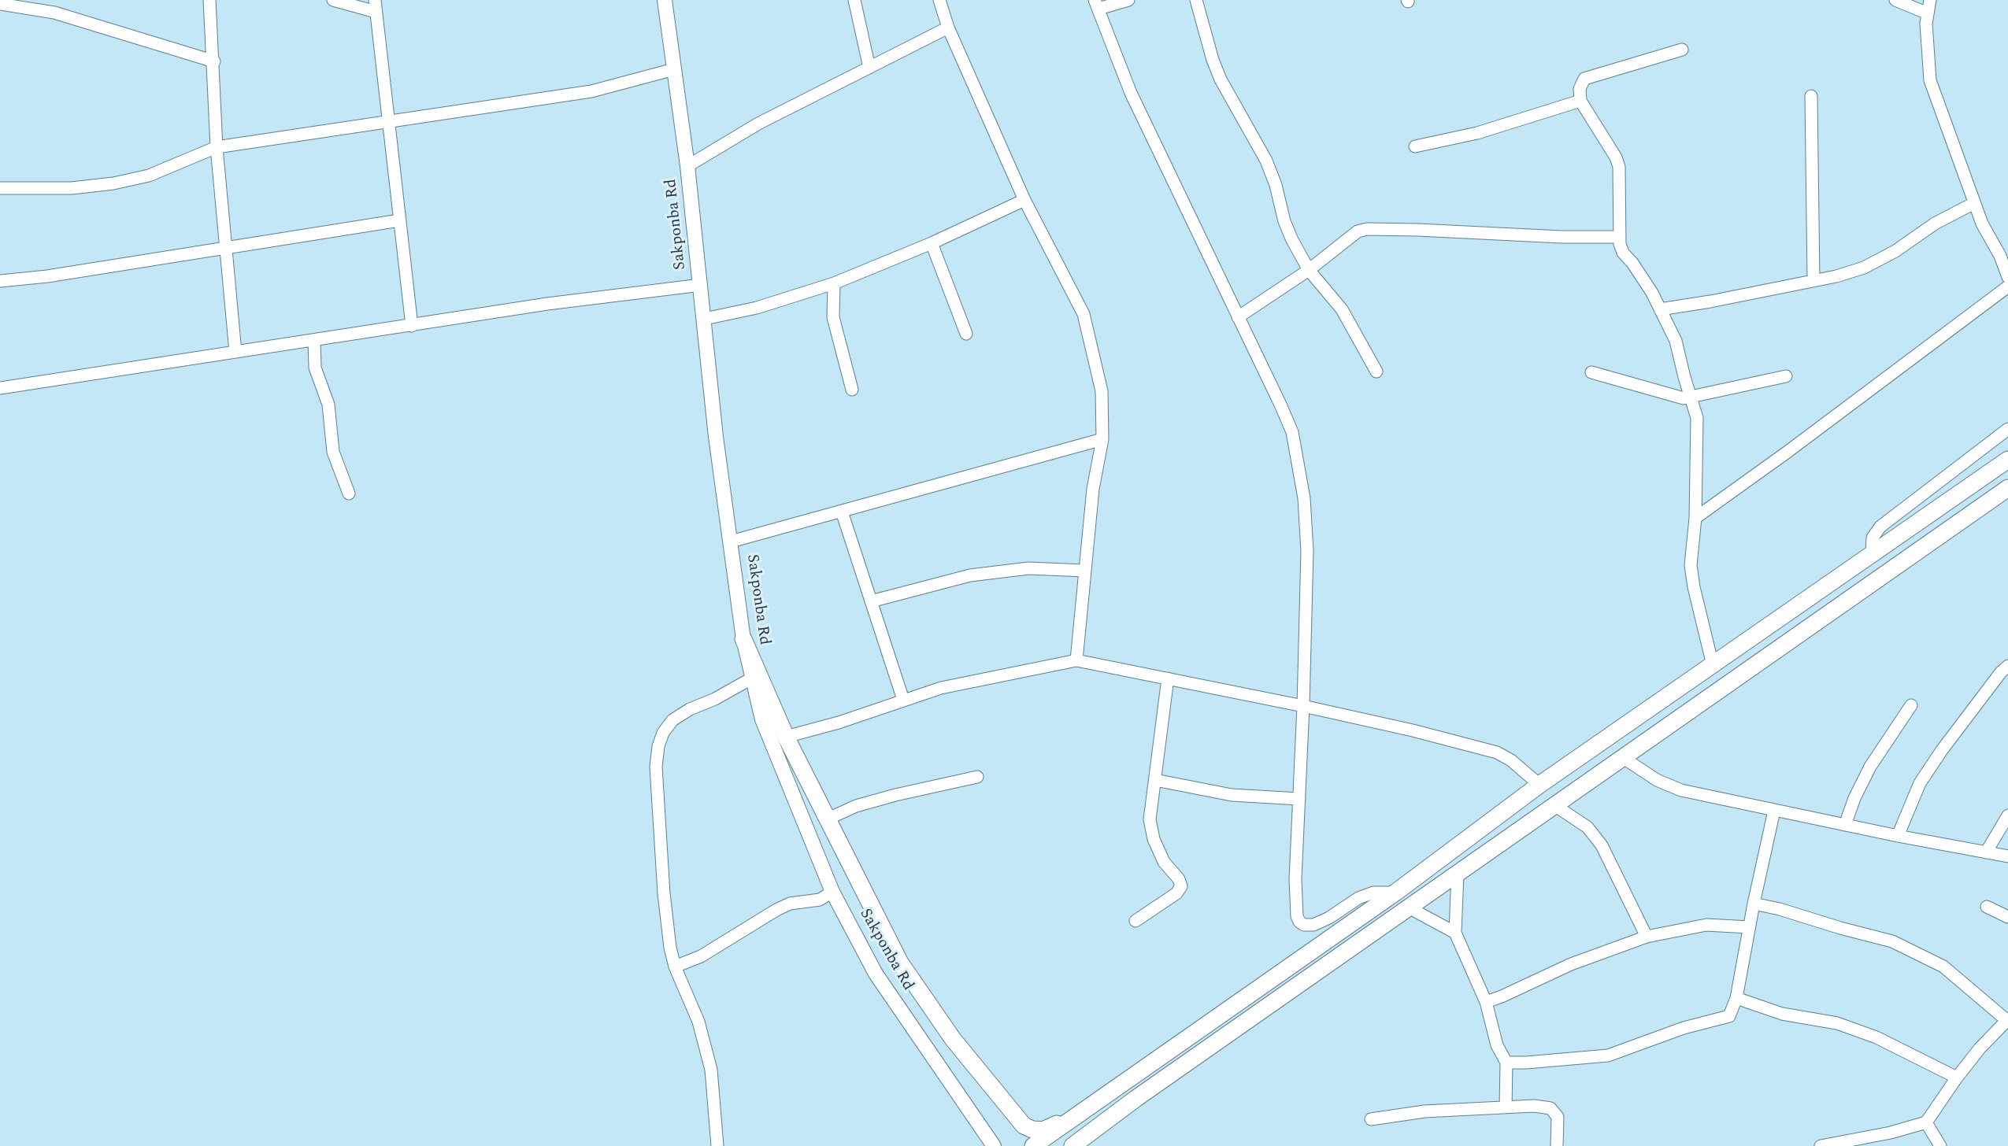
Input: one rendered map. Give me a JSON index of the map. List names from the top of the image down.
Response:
{
  "streets": {
    "main road": ["Sakponba Rd"]
  }
}
